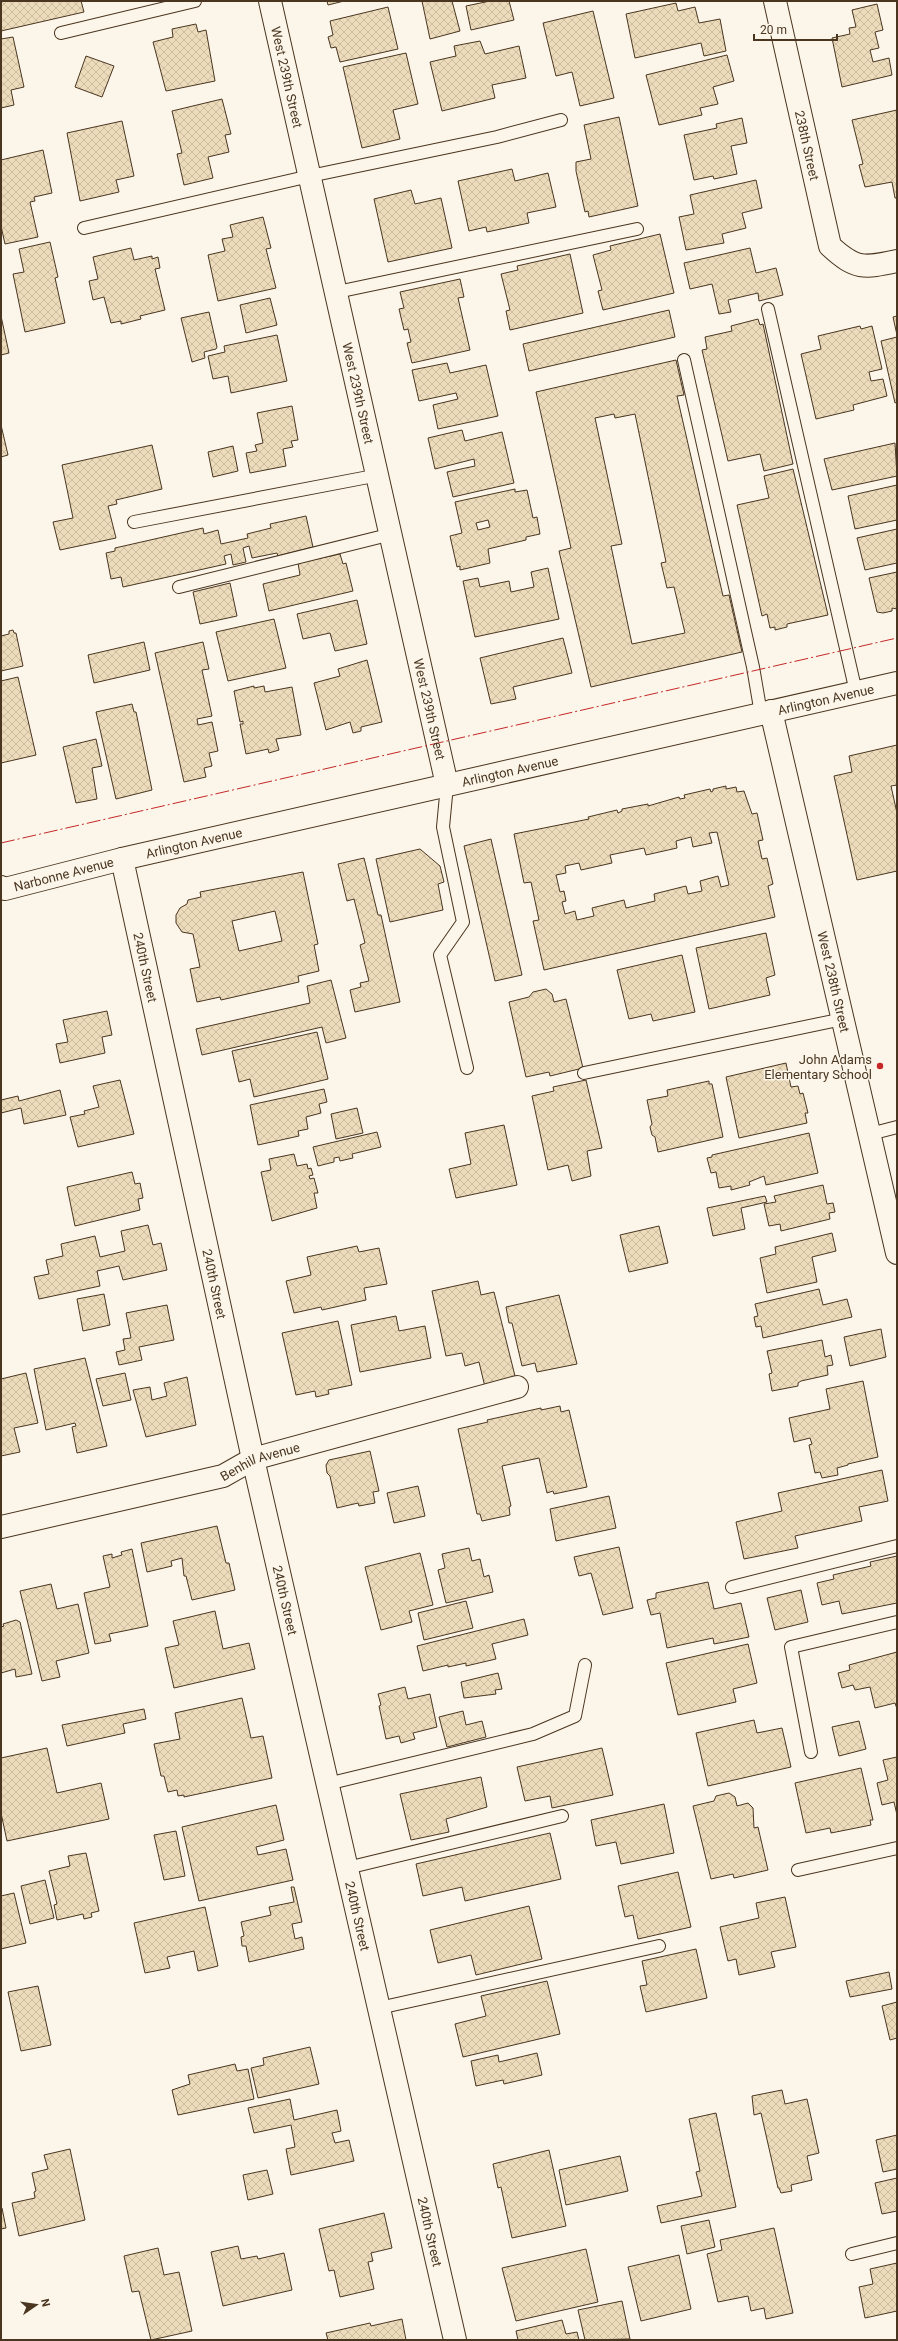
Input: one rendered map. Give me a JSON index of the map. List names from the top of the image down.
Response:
{
  "streets": {
    "street": [
      "West 239th Street",
      "238th Street",
      "Arlington Avenue",
      "Narbonne Avenue",
      "240th Street",
      "West 238th Street",
      "Benhill Avenue"
    ]
  },
  "crossings": [
    ["West 239th Street", "Arlington Avenue"],
    ["Arlington Avenue", "Narbonne Avenue"],
    ["Arlington Avenue", "240th Street"],
    ["Arlington Avenue", "West 238th Street"],
    ["Narbonne Avenue", "240th Street"],
    ["240th Street", "Benhill Avenue"]
  ],
  "places": ["John Adams Elementary School"],
  "scale_bar": "20 m",
  "north": "right"
}
